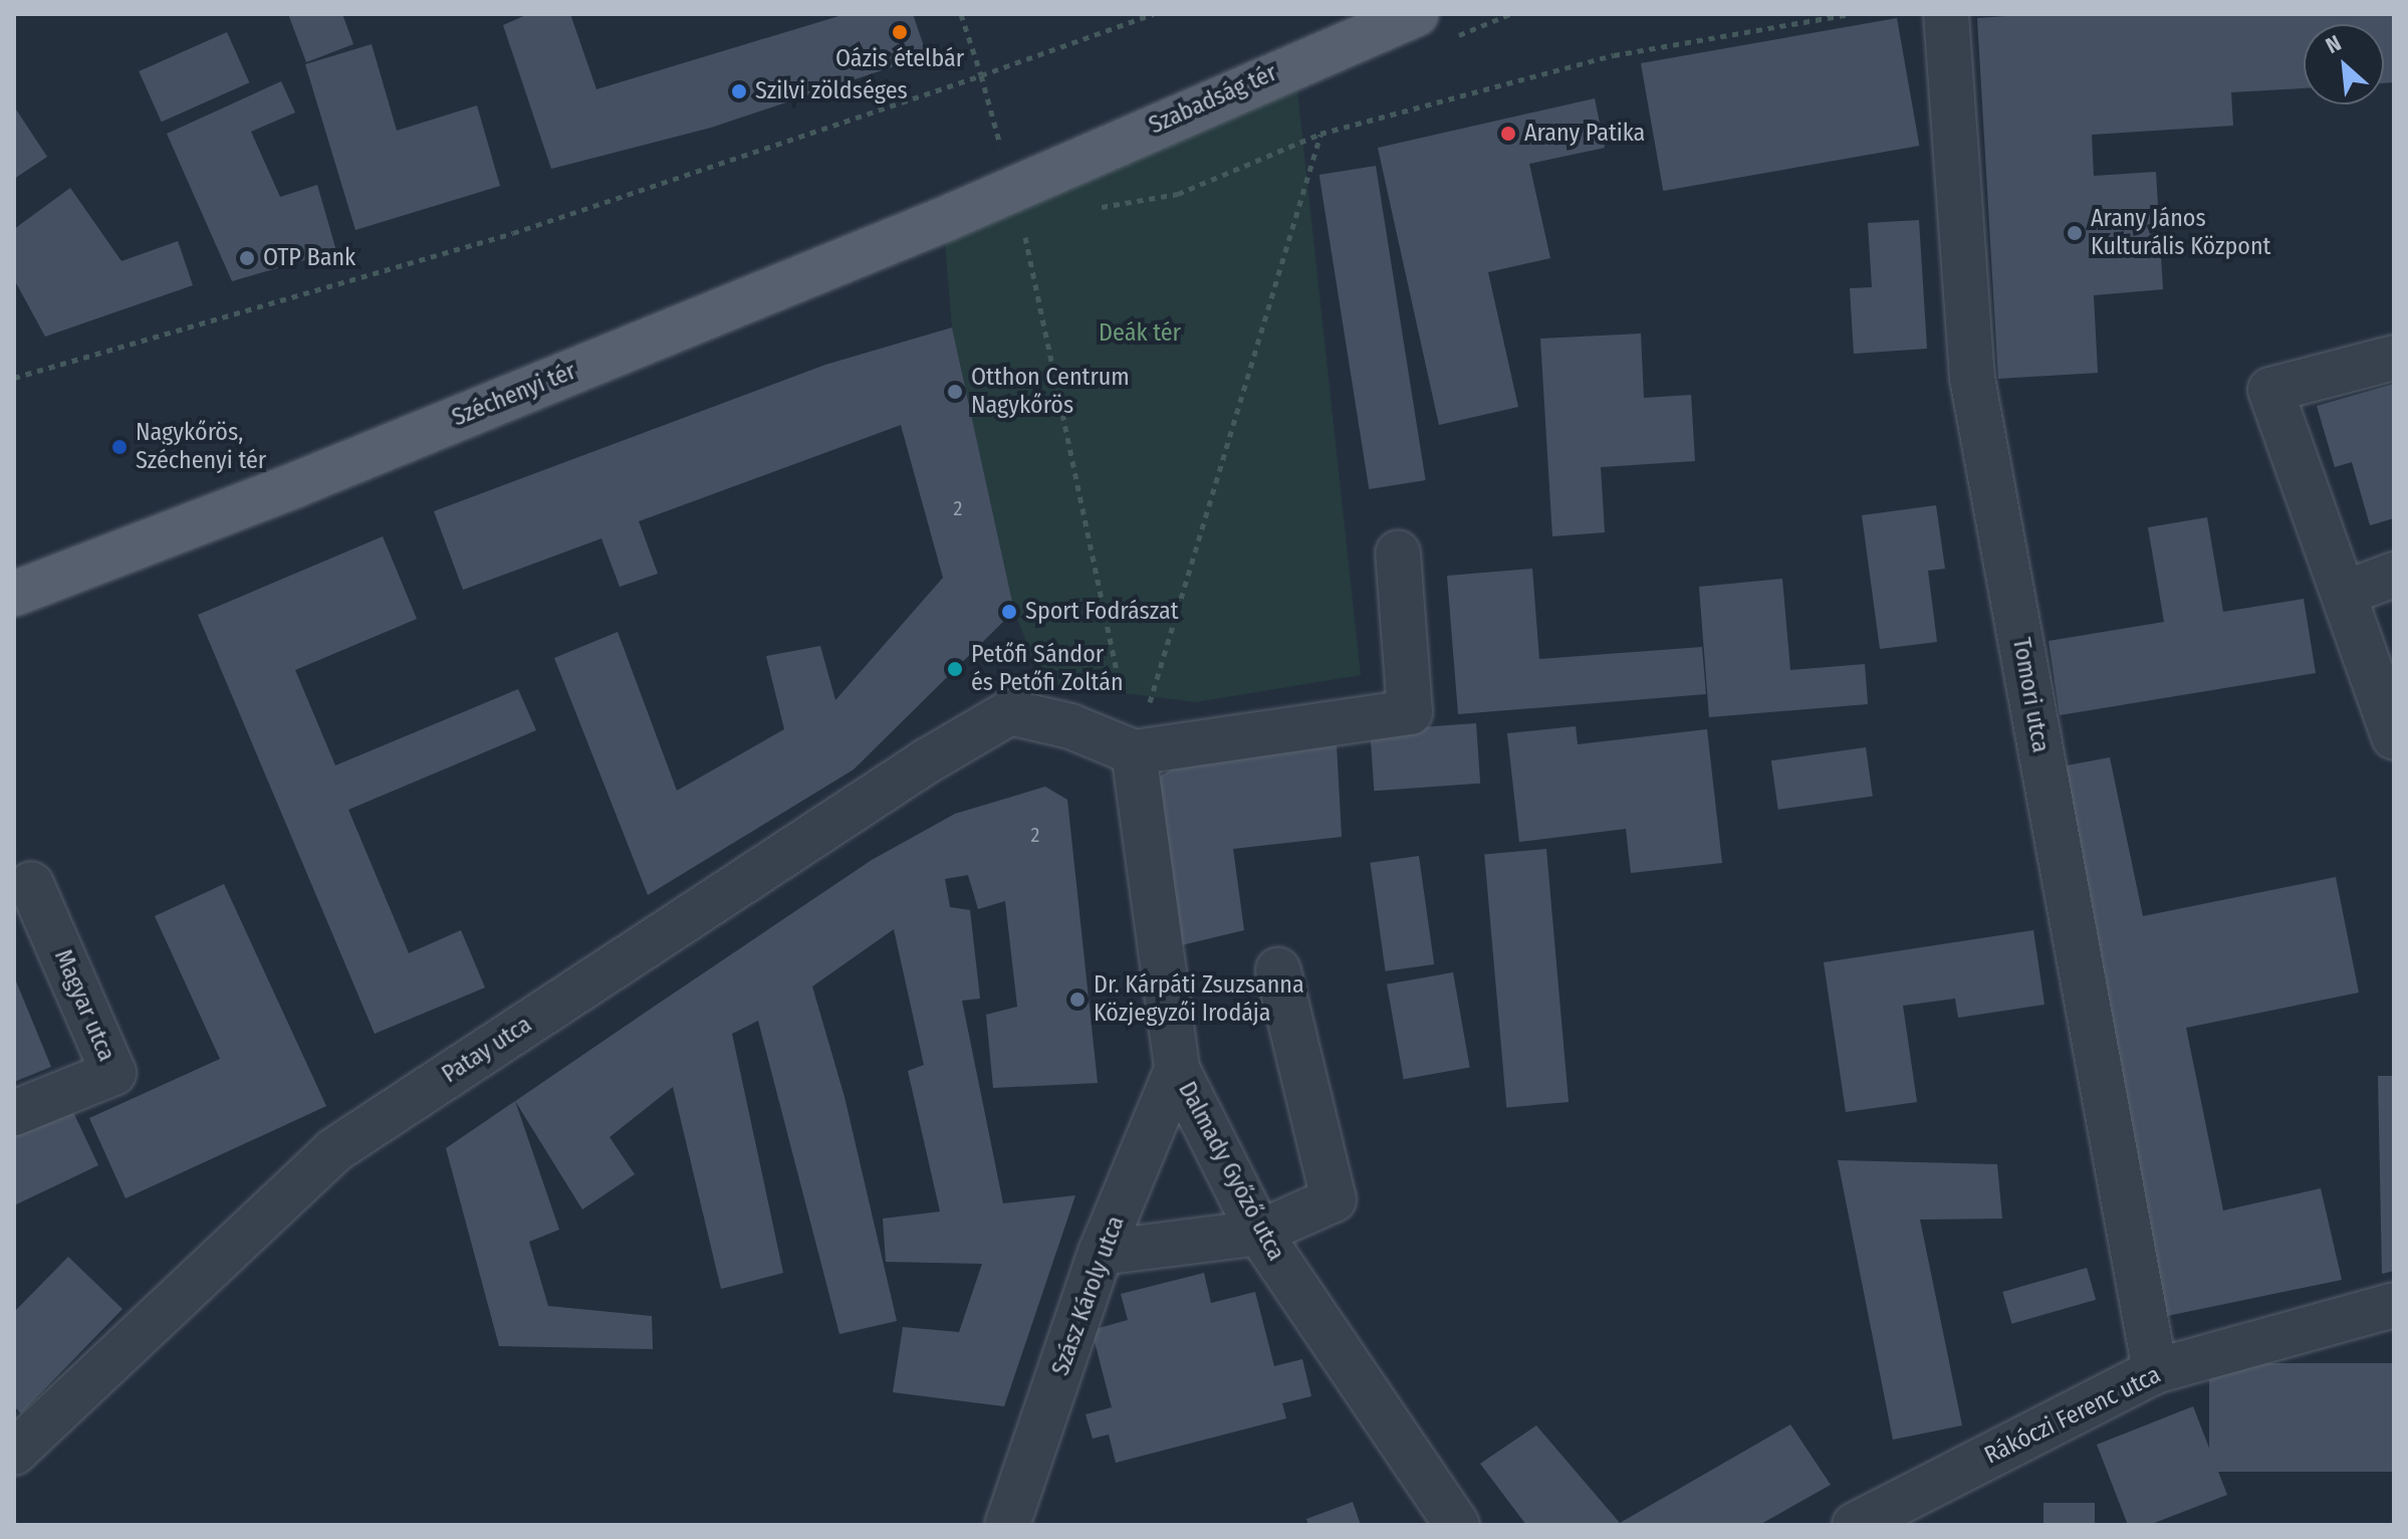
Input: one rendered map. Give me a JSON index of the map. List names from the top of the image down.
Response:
{
  "streets": {
    "main road": ["Szabadság tér", "Széchenyi tér"],
    "street": [
      "Tomori utca",
      "Magyar utca",
      "Patay utca",
      "Dalmady Győző utca",
      "Szász Károly utca",
      "Rákóczi Ferenc utca"
    ]
  },
  "crossings": [
    ["Szabadság tér", "Széchenyi tér"],
    ["Tomori utca", "Rákóczi Ferenc utca"],
    ["Patay utca", "Dalmady Győző utca"],
    ["Dalmady Győző utca", "Szász Károly utca"]
  ],
  "parks": ["Deák tér"],
  "places": [
    "Oázis ételbár",
    "Szilvi zöldséges",
    "Arany Patika",
    "Arany János Kulturális Központ",
    "OTP Bank",
    "Otthon Centrum Nagykőrös",
    "Nagykőrös, Széchenyi tér",
    "Sport Fodrászat",
    "Petőfi Sándor és Petőfi Zoltán",
    "Dr. Kárpáti Zsuzsanna Közjegyzői Irodája"
  ],
  "house_numbers": ["2", "2"],
  "north": "top left"
}
